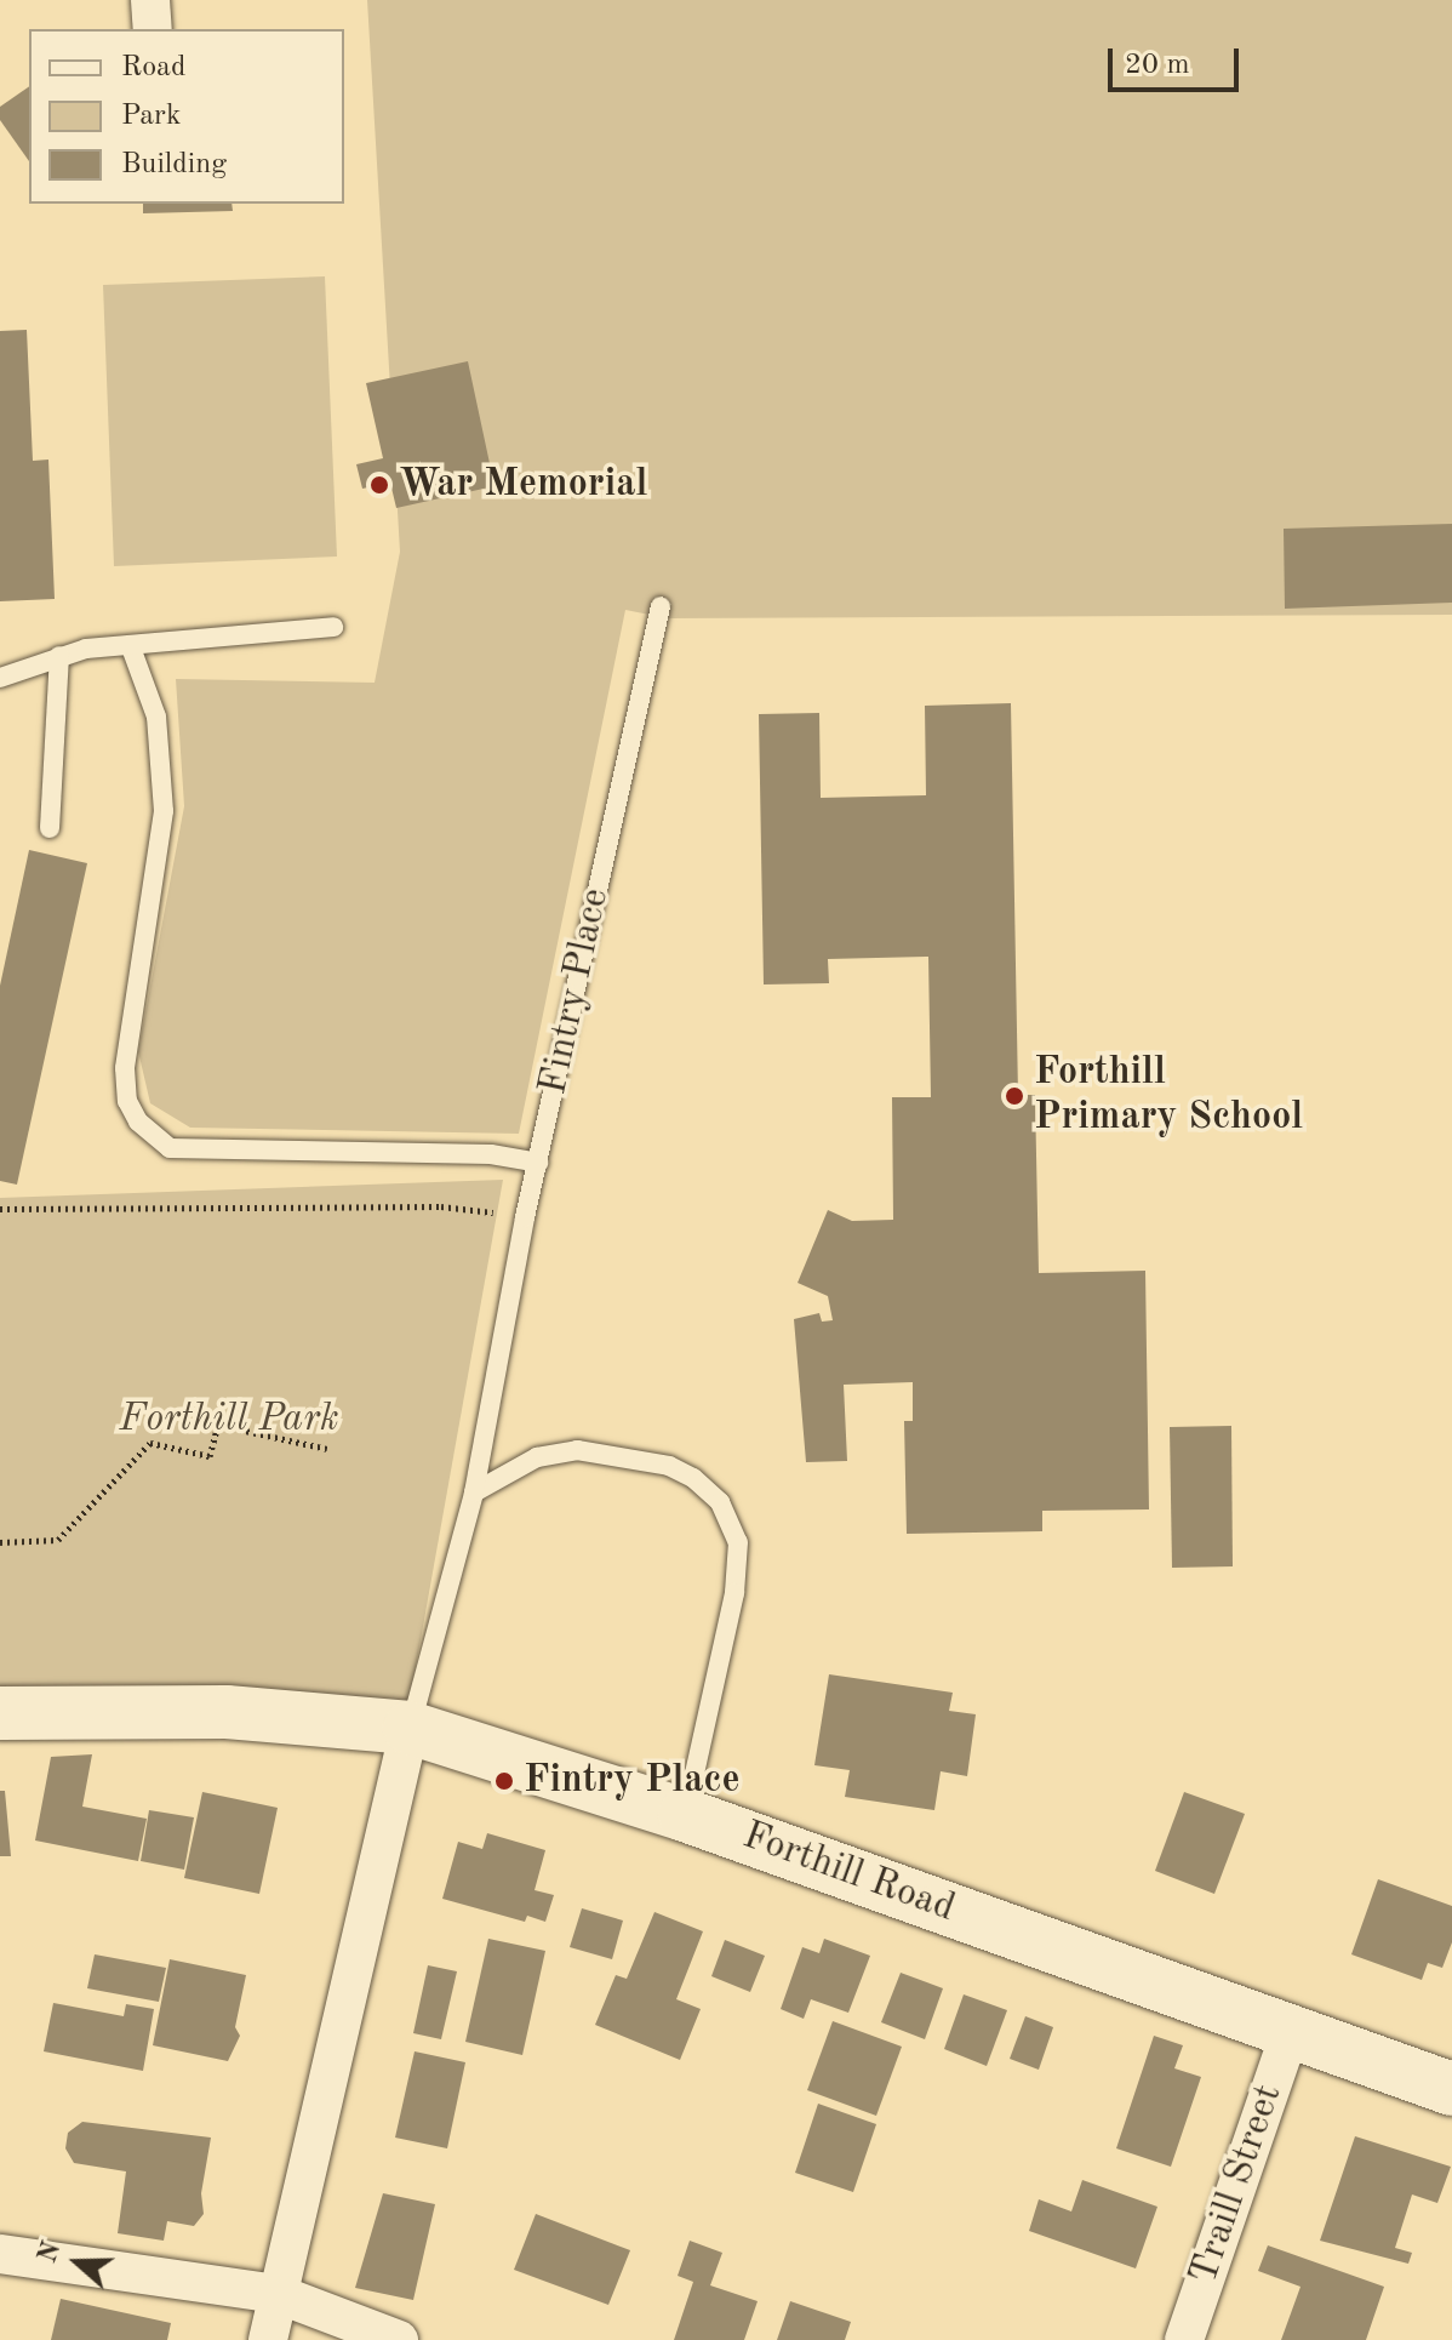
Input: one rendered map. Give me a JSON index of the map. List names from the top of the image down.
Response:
{
  "streets": {
    "street": ["Fintry Place", "Forthill Road", "Traill Street"]
  },
  "crossings": [
    ["Fintry Place", "Forthill Road"],
    ["Forthill Road", "Traill Street"]
  ],
  "parks": ["Forthill Park"],
  "places": ["War Memorial", "Forthill Primary School", "Fintry Place"],
  "legend": ["Road", "Park", "Building"],
  "scale_bar": "20 m",
  "north": "left"
}
